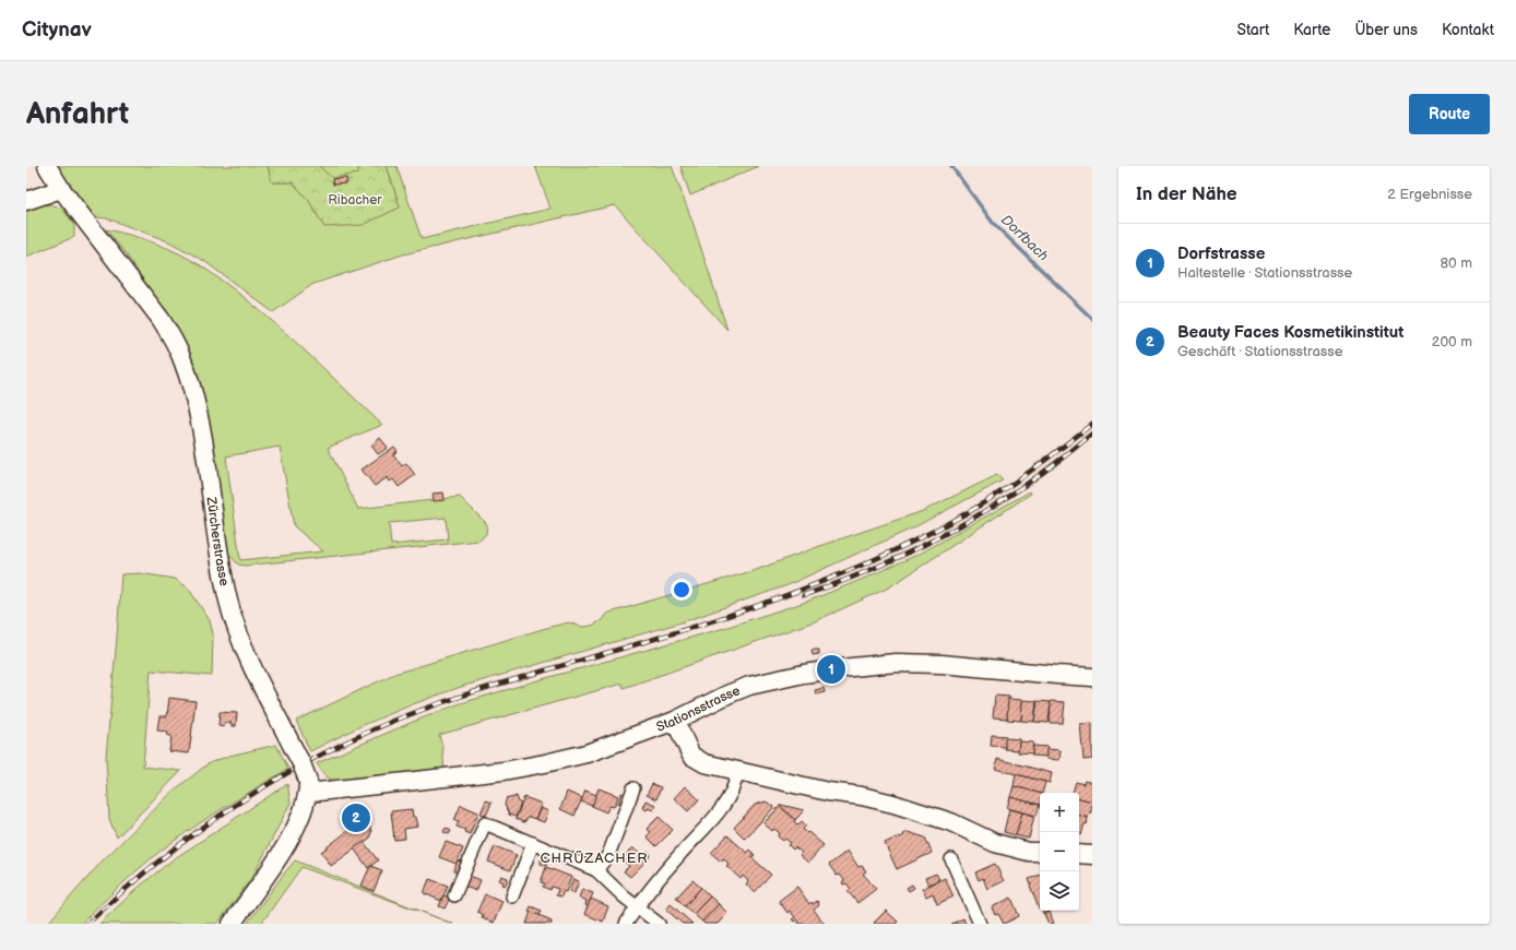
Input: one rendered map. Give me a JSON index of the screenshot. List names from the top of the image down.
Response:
{
  "streets": {
    "main road": ["Zürcherstrasse", "Stationsstrasse"]
  },
  "crossings": [
    ["Zürcherstrasse", "Stationsstrasse"]
  ],
  "districts": ["CHRÜZACHER"],
  "water": ["Dorfbach"],
  "parks": ["Ribacher"],
  "page": {
    "header": "Citynav",
    "nav": [
      "Start",
      "Karte",
      "Über uns",
      "Kontakt"
    ],
    "buttons": "Route",
    "title": "Anfahrt",
    "heading": ["In der Nähe", "2 Ergebnisse"],
    "list": [
      {
        "mark": "1",
        "name": "Dorfstrasse",
        "note": "Haltestelle · Stationsstrasse",
        "value": "80 m"
      },
      {
        "mark": "2",
        "name": "Beauty Faces Kosmetikinstitut",
        "note": "Geschäft · Stationsstrasse",
        "value": "200 m"
      }
    ],
    "pins": ["1", "2"],
    "map_buttons": ["+", "−"]
  }
}
